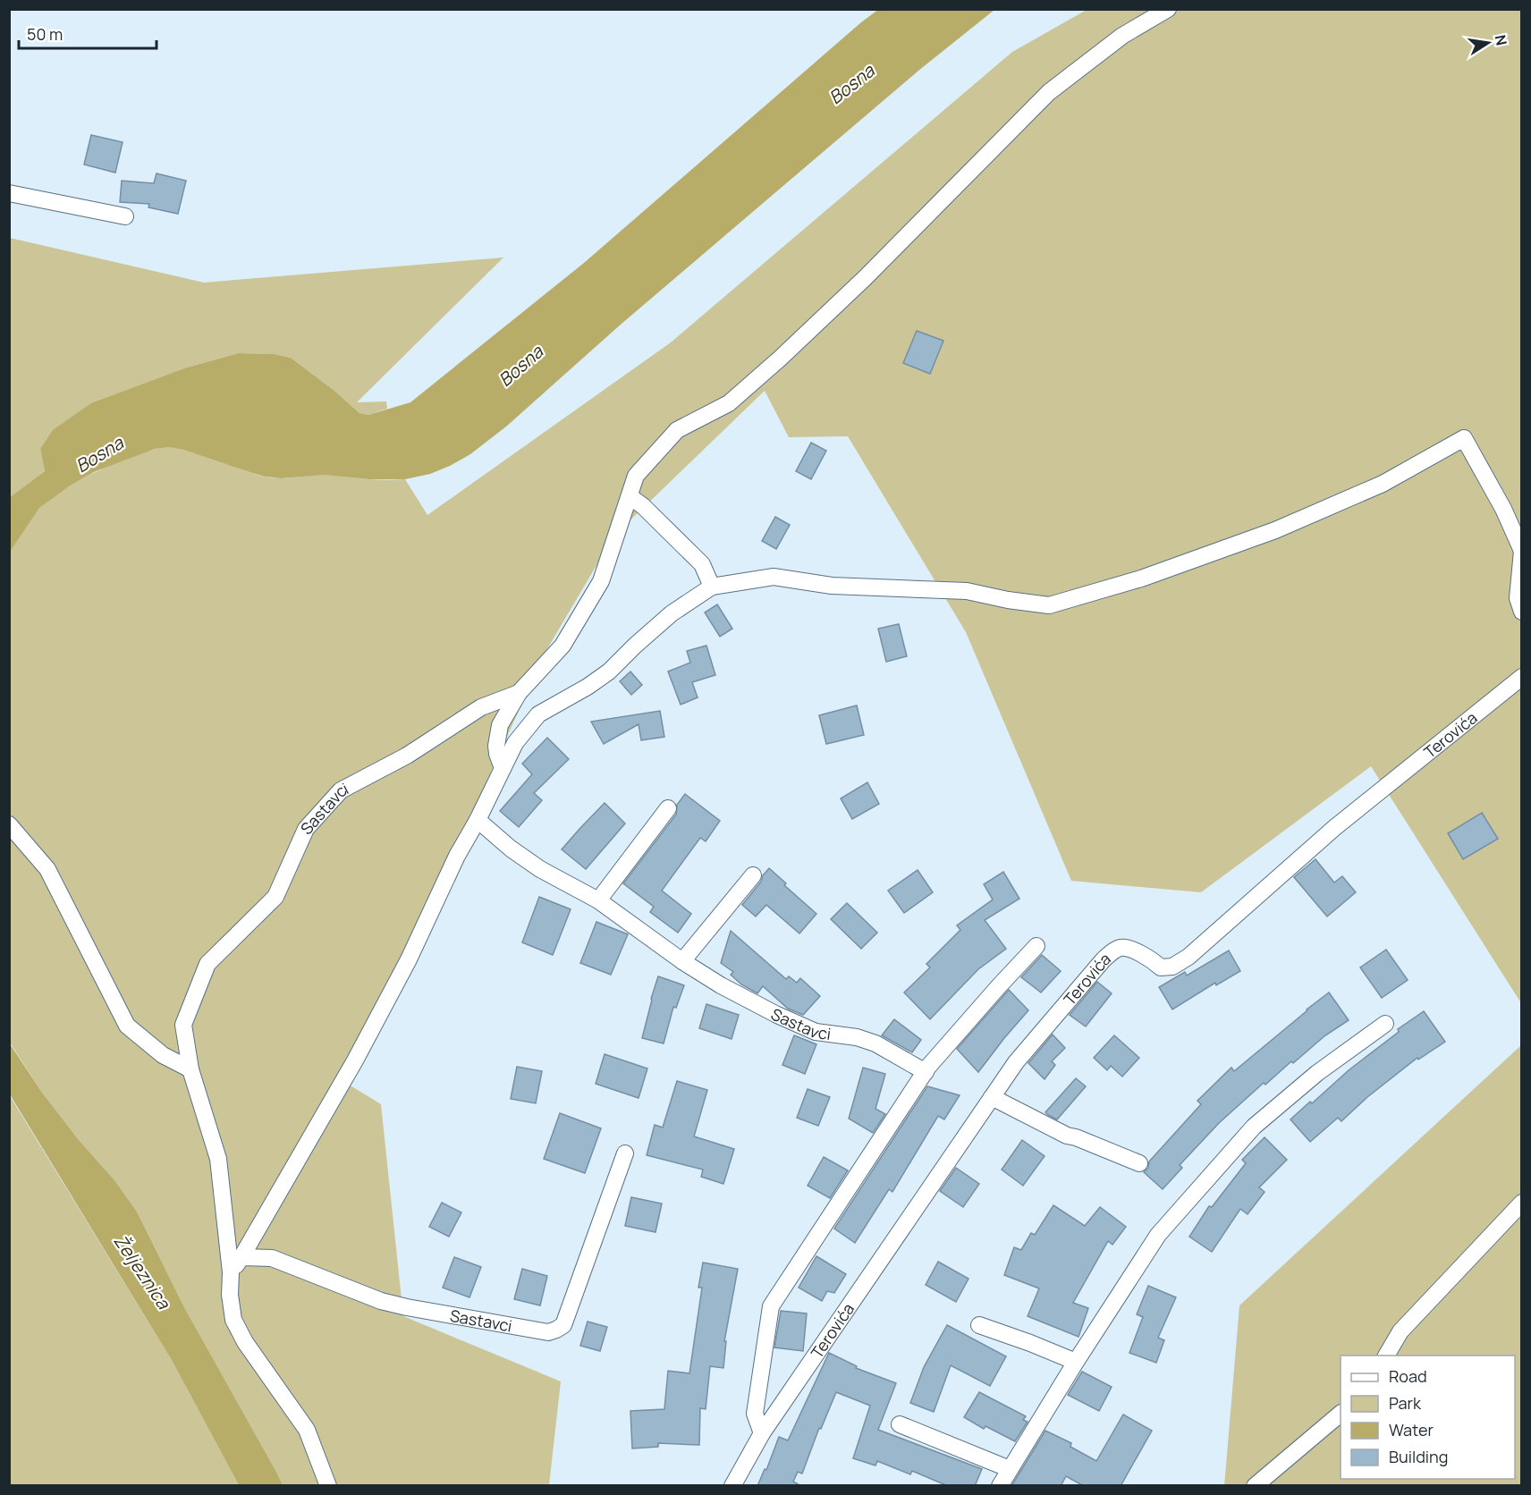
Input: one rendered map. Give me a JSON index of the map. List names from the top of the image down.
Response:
{
  "streets": {
    "street": ["Terovića", "Sastavci"]
  },
  "water": ["Bosna", "Željeznica"],
  "legend": [
    "Road",
    "Park",
    "Water",
    "Building"
  ],
  "scale_bar": "50 m",
  "north": "right"
}
